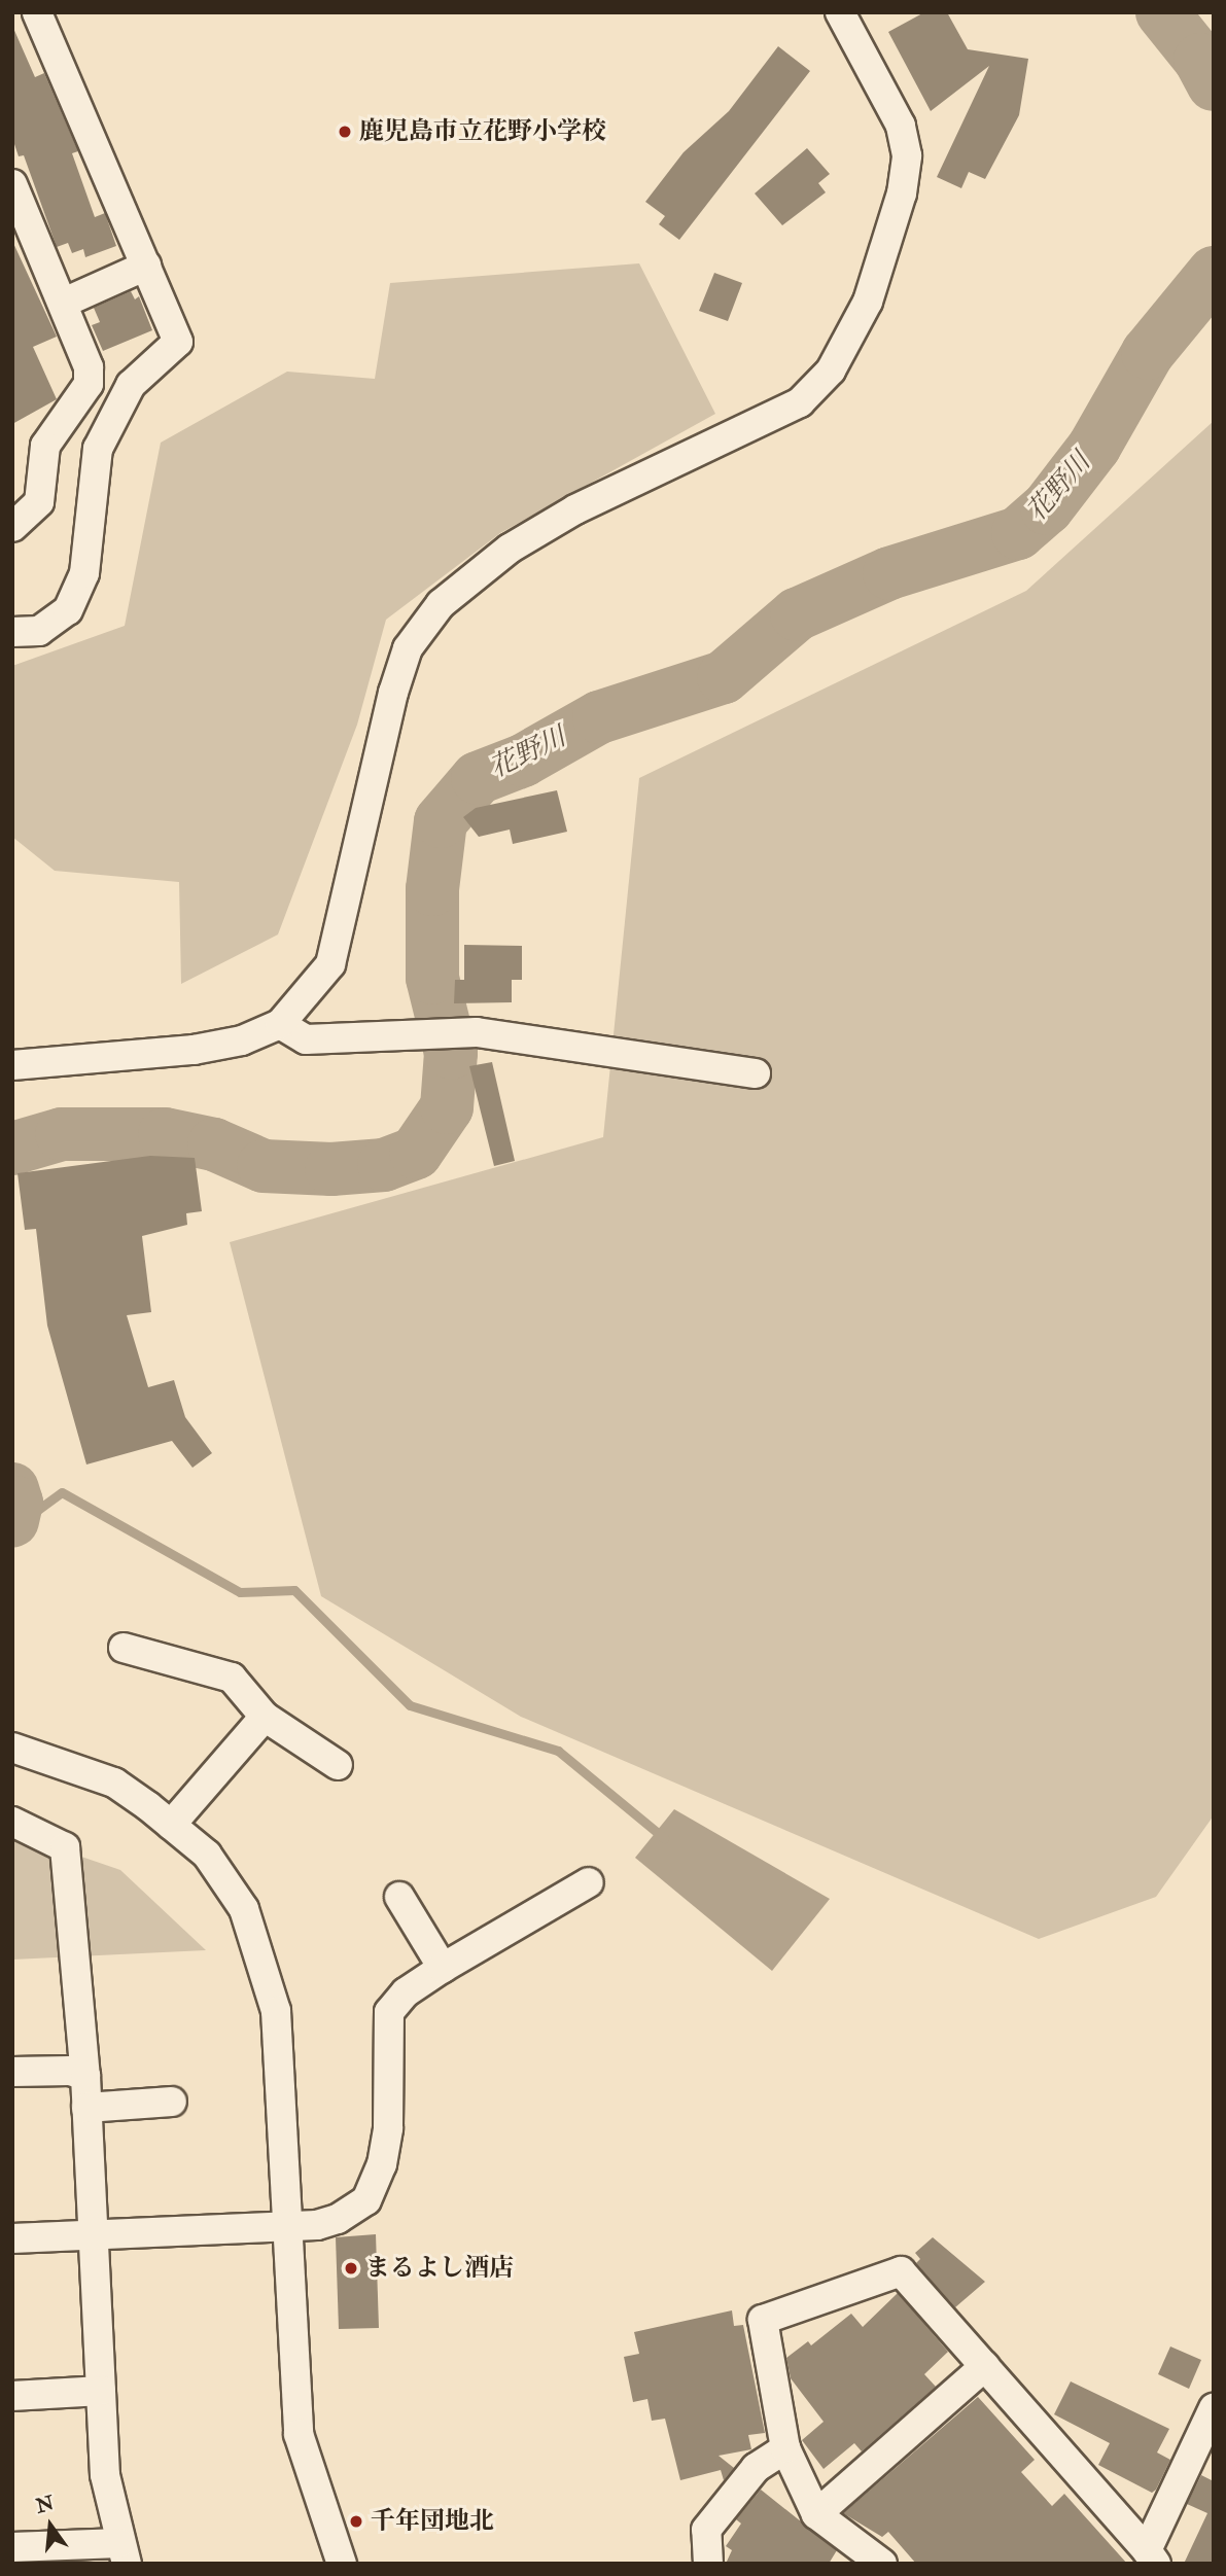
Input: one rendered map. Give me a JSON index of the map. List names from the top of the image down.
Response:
{
  "water": ["花野川"],
  "places": ["鹿児島市立花野小学校", "まるよし酒店", "千年団地北"],
  "north": "top"
}
